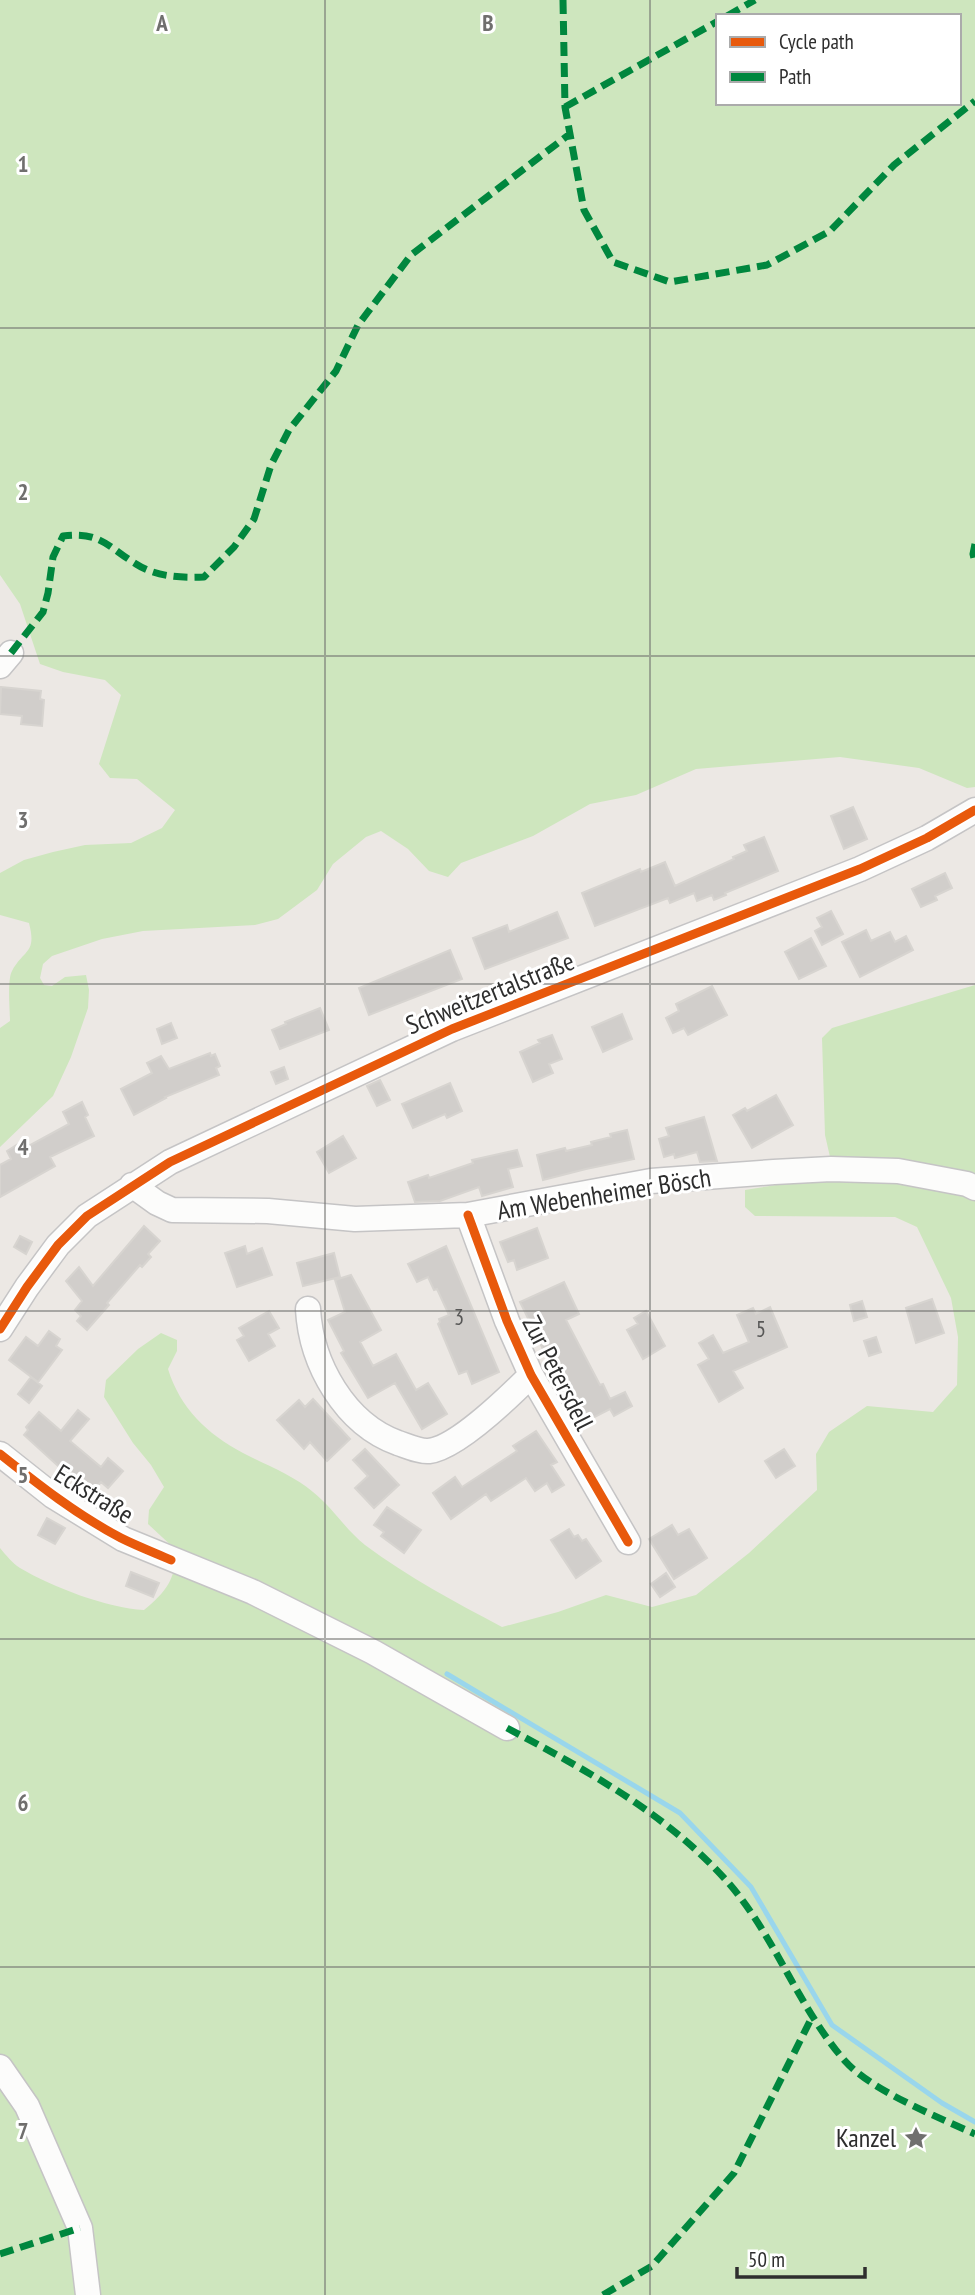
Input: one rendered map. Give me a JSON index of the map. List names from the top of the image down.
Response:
{
  "streets": {
    "street": [
      "Schweitzertalstraße",
      "Am Webenheimer Bösch",
      "Zur Petersdell",
      "Eckstraße"
    ]
  },
  "crossings": [
    ["Schweitzertalstraße", "Am Webenheimer Bösch"],
    ["Am Webenheimer Bösch", "Zur Petersdell"]
  ],
  "places": {
    "place": ["Kanzel"]
  },
  "house_numbers": ["3", "5"],
  "legend": ["Cycle path", "Path"],
  "scale_bar": "50 m",
  "grid": {
    "columns": ["A", "B"],
    "rows": [
      "1",
      "2",
      "3",
      "4",
      "5",
      "6",
      "7"
    ]
  }
}
